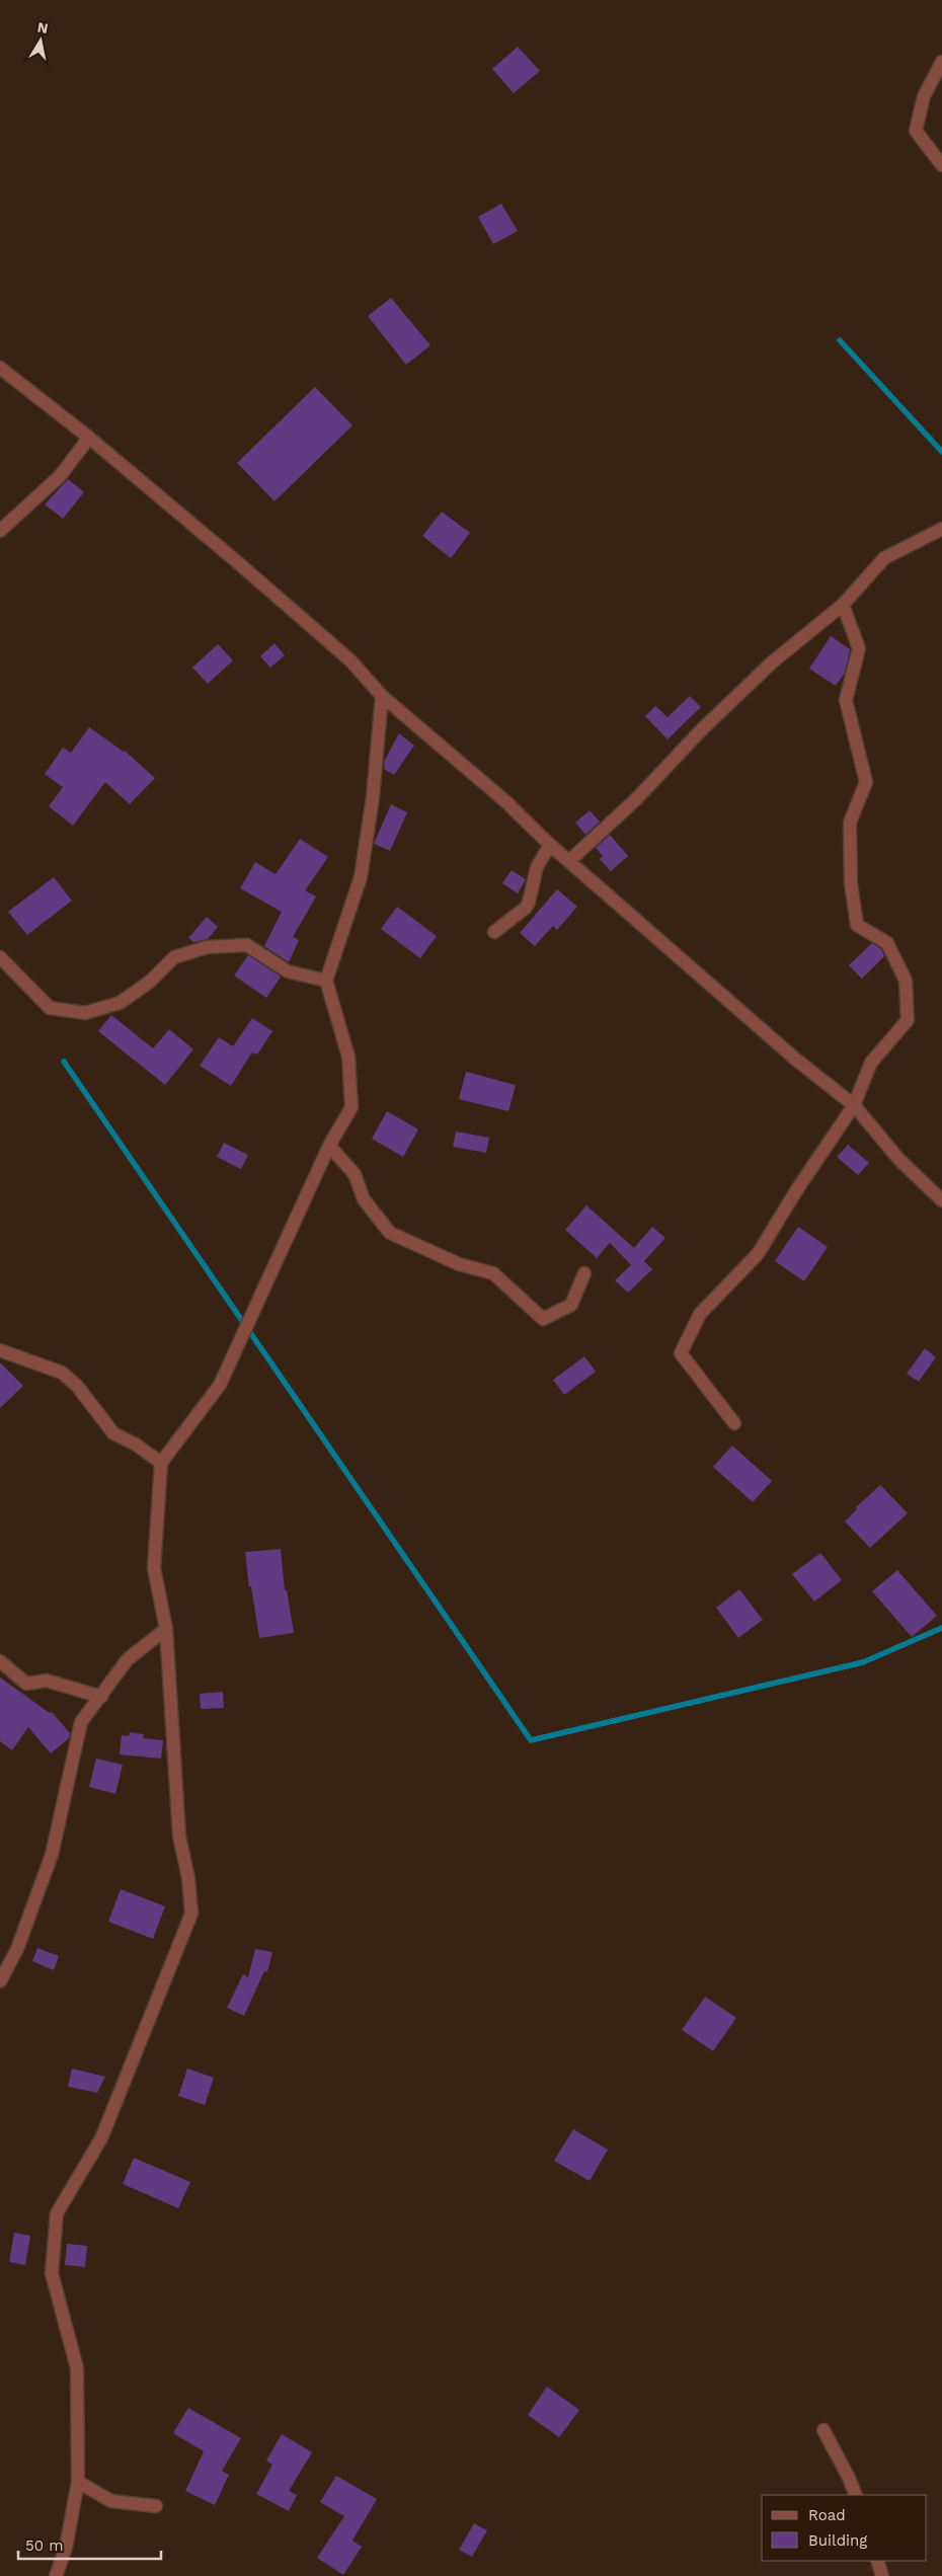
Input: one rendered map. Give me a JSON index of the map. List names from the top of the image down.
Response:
{
  "legend": ["Road", "Building"],
  "scale_bar": "50 m",
  "north": "top"
}
